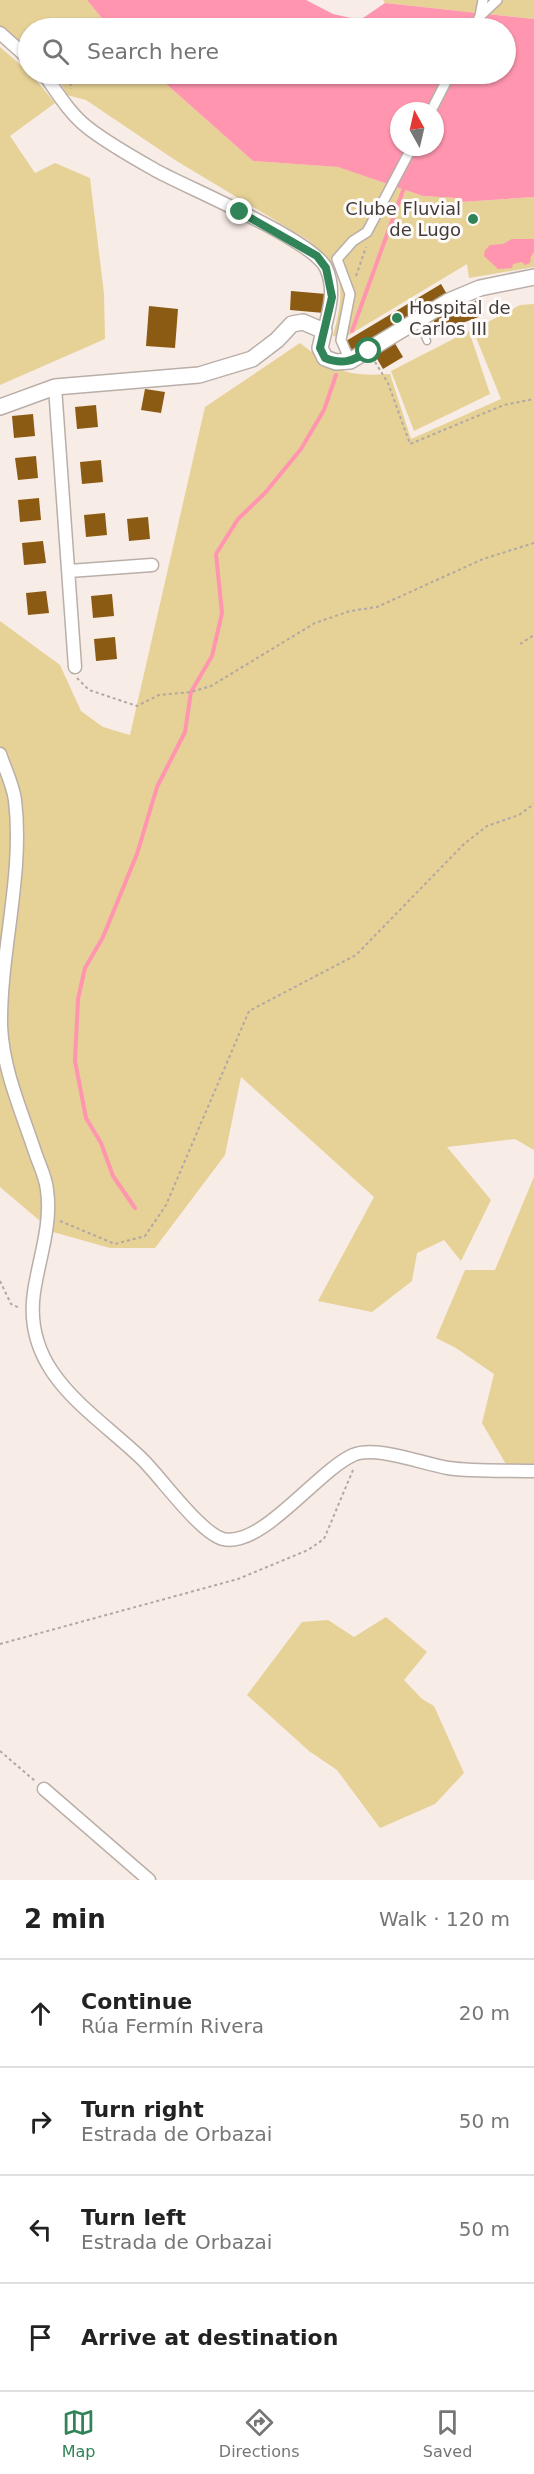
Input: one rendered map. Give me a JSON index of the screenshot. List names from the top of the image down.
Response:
{
  "places": ["Clube Fluvial de Lugo", "Hospital de Carlos III"],
  "north": "top",
  "page": {
    "search": "Search here",
    "heading": ["2 min", "Walk · 120 m"],
    "list": [
      ["Continue", "Rúa Fermín Rivera", "20 m"],
      ["Turn right", "Estrada de Orbazai", "50 m"],
      ["Turn left", "Estrada de Orbazai", "50 m"],
      "Arrive at destination"
    ],
    "nav": ["Map", "Directions", "Saved"]
  }
}
